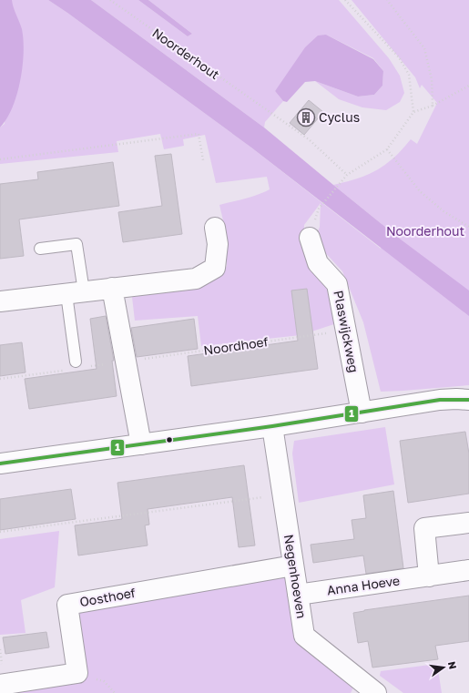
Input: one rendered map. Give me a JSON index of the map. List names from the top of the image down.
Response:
{
  "streets": {
    "street": [
      "Plaswijckweg",
      "Negenhoeven",
      "Anna Hoeve",
      "Oosthoef"
    ],
    "path": ["Noorderhout", "Noordhoef"]
  },
  "crossings": [
    ["Plaswijckweg", "Noordhoef"],
    ["Negenhoeven", "Anna Hoeve"],
    ["Negenhoeven", "Oosthoef"]
  ],
  "parks": ["Noorderhout"],
  "places": {
    "building": ["Cyclus"]
  },
  "lines": ["transit line 1"],
  "north": "right"
}
